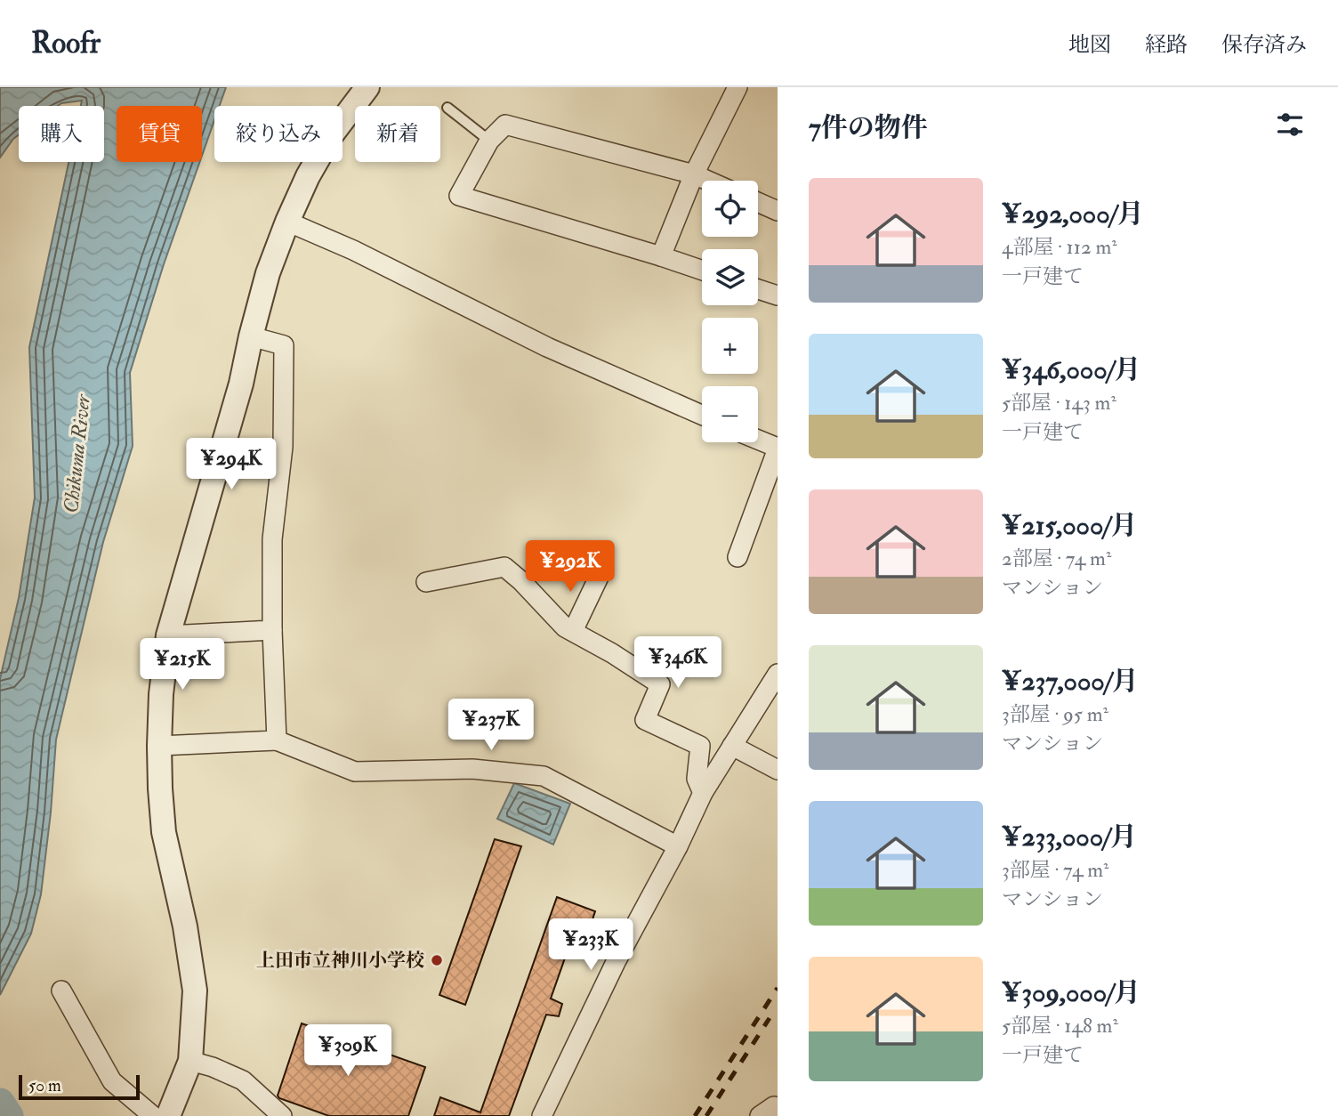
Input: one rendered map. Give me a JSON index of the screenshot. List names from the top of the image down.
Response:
{
  "water": ["Chikuma River"],
  "places": ["上田市立神川小学校"],
  "scale_bar": "50 m",
  "page": {
    "header": "Roofr",
    "nav": ["地図", "経路", "保存済み"],
    "heading": "7件の物件",
    "chip": [
      "購入",
      "賃貸",
      "絞り込み",
      "新着"
    ],
    "list": [
      {
        "name": "¥292,000/月",
        "note": "4部屋 · 112 m² · 一戸建て"
      },
      {
        "name": "¥346,000/月",
        "note": "5部屋 · 143 m² · 一戸建て"
      },
      {
        "name": "¥215,000/月",
        "note": "2部屋 · 74 m² · マンション"
      },
      {
        "name": "¥237,000/月",
        "note": "3部屋 · 95 m² · マンション"
      },
      {
        "name": "¥233,000/月",
        "note": "3部屋 · 74 m² · マンション"
      },
      {
        "name": "¥309,000/月",
        "note": "5部屋 · 148 m² · 一戸建て"
      }
    ],
    "map_buttons": ["+", "−"],
    "price": [
      "¥294K",
      "¥292K",
      "¥346K",
      "¥215K",
      "¥237K",
      "¥233K",
      "¥309K"
    ],
    "scale": "50 m"
  }
}
